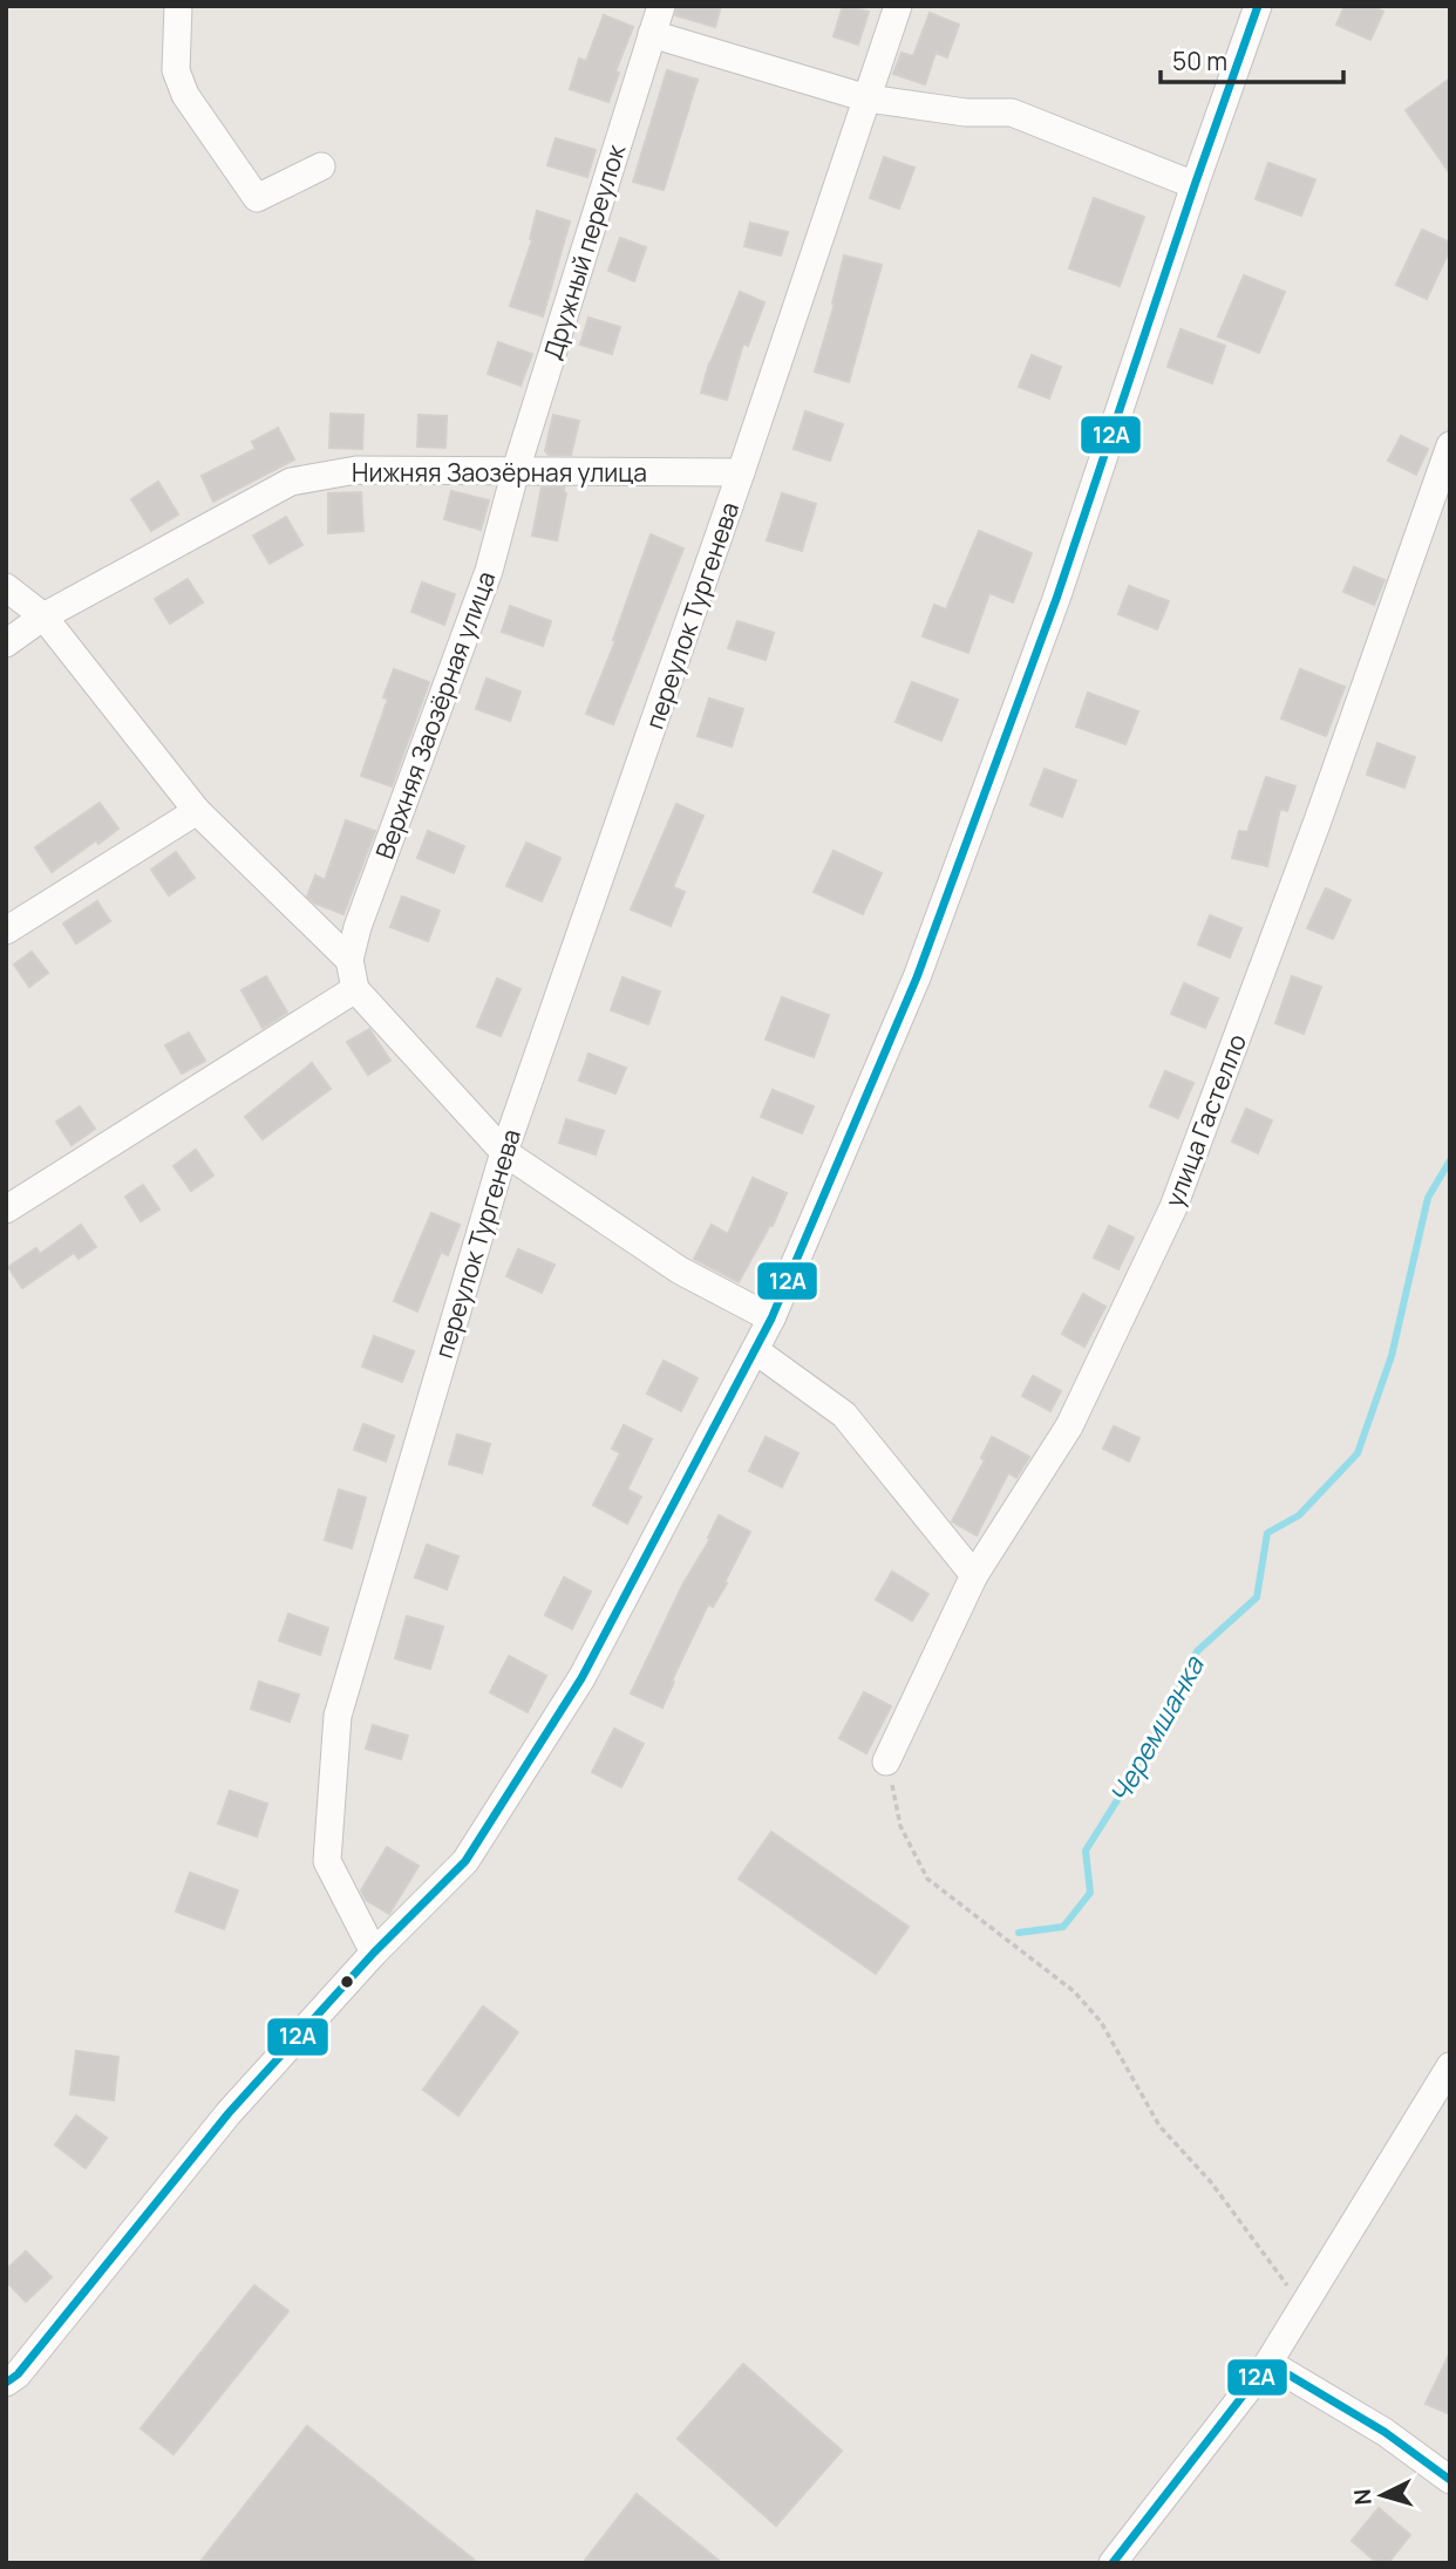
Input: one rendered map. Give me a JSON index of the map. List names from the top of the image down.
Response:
{
  "streets": {
    "street": [
      "Дружный переулок",
      "Нижняя Заозёрная улица",
      "переулок Тургенева",
      "Верхняя Заозёрная улица",
      "улица Гастелло"
    ]
  },
  "crossings": [
    ["Дружный переулок", "Нижняя Заозёрная улица"],
    ["Дружный переулок", "Верхняя Заозёрная улица"],
    ["Нижняя Заозёрная улица", "переулок Тургенева"],
    ["Нижняя Заозёрная улица", "Верхняя Заозёрная улица"]
  ],
  "water": ["Черемшанка"],
  "lines": ["transit line 12А"],
  "scale_bar": "50 m",
  "north": "left"
}
